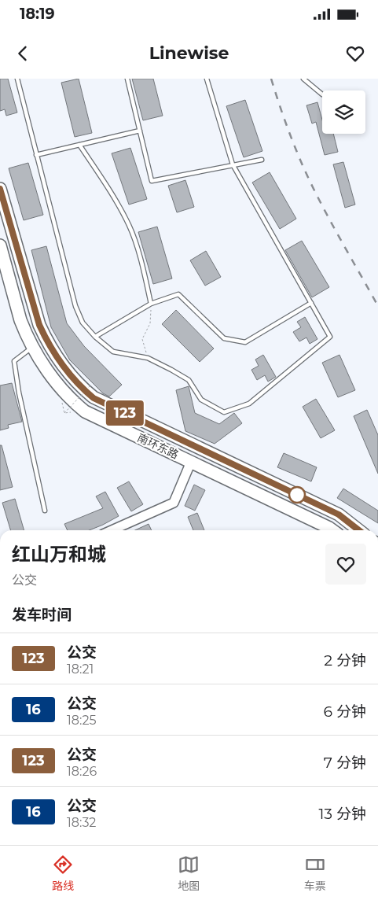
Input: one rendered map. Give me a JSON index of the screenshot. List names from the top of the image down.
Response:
{
  "streets": {
    "highway": ["南环东路"]
  },
  "lines": ["bus line 123"],
  "page": {
    "status": "18:19",
    "header": "Linewise",
    "on_map": "123",
    "heading": [
      ["红山万和城", "公交"],
      "发车时间"
    ],
    "list": [
      {
        "mark": "123",
        "name": "公交",
        "note": "18:21",
        "value": "2 分钟"
      },
      {
        "mark": "16",
        "name": "公交",
        "note": "18:25",
        "value": "6 分钟"
      },
      {
        "mark": "123",
        "name": "公交",
        "note": "18:26",
        "value": "7 分钟"
      },
      {
        "mark": "16",
        "name": "公交",
        "note": "18:32",
        "value": "13 分钟"
      }
    ],
    "tabs": ["路线", "地图", "车票"]
  }
}
